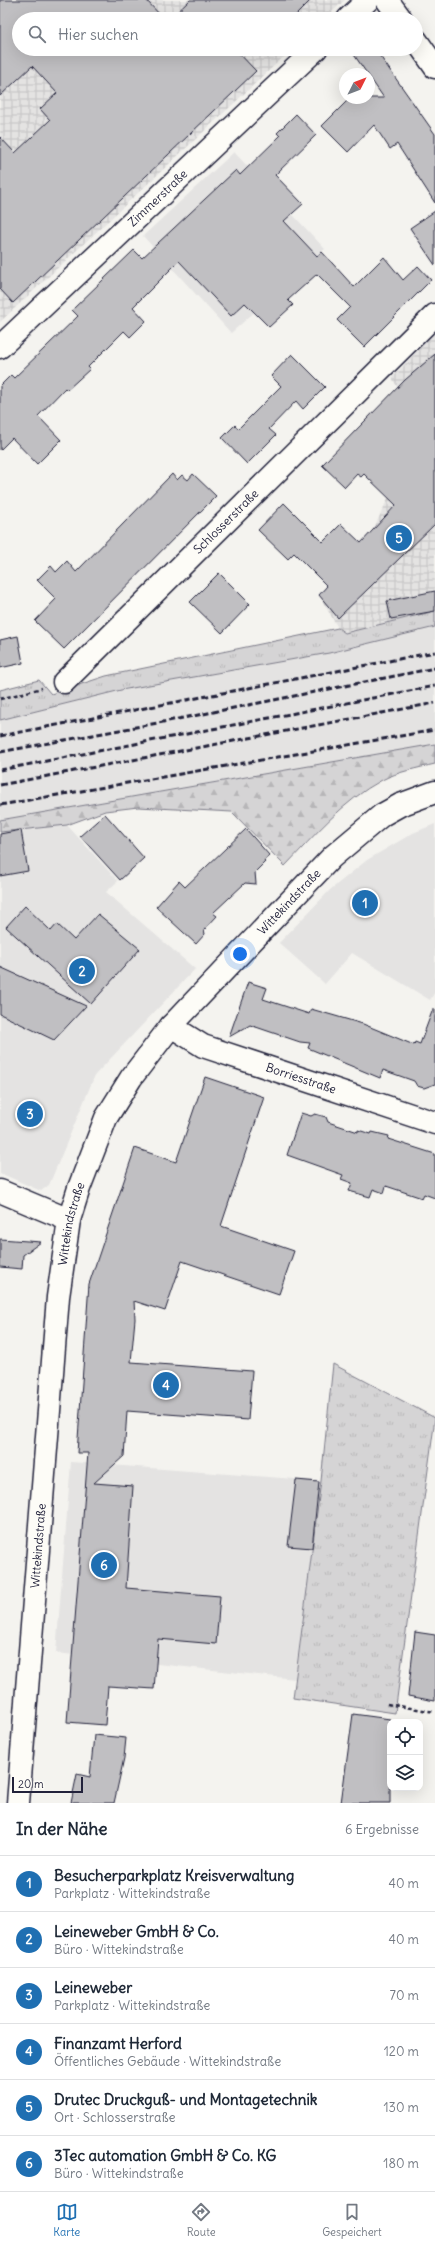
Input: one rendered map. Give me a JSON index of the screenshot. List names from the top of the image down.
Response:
{
  "streets": {
    "street": [
      "Zimmerstraße",
      "Schlosserstraße",
      "Wittekindstraße",
      "Borriesstraße"
    ]
  },
  "crossings": [
    ["Wittekindstraße", "Borriesstraße"]
  ],
  "scale_bar": "20 m",
  "north": "top right",
  "page": {
    "search": "Hier suchen",
    "pins": [
      "5",
      "1",
      "2",
      "3",
      "4",
      "6"
    ],
    "scale": "20 m",
    "heading": ["In der Nähe", "6 Ergebnisse"],
    "list": [
      {
        "mark": "1",
        "name": "Besucherparkplatz Kreisverwaltung",
        "note": "Parkplatz · Wittekindstraße",
        "value": "40 m"
      },
      {
        "mark": "2",
        "name": "Leineweber GmbH & Co.",
        "note": "Büro · Wittekindstraße",
        "value": "40 m"
      },
      {
        "mark": "3",
        "name": "Leineweber",
        "note": "Parkplatz · Wittekindstraße",
        "value": "70 m"
      },
      {
        "mark": "4",
        "name": "Finanzamt Herford",
        "note": "Öffentliches Gebäude · Wittekindstraße",
        "value": "120 m"
      },
      {
        "mark": "5",
        "name": "Drutec Druckguß- und Montagetechnik",
        "note": "Ort · Schlosserstraße",
        "value": "130 m"
      },
      {
        "mark": "6",
        "name": "3Tec automation GmbH & Co. KG",
        "note": "Büro · Wittekindstraße",
        "value": "180 m"
      }
    ],
    "nav": ["Karte", "Route", "Gespeichert"]
  }
}
